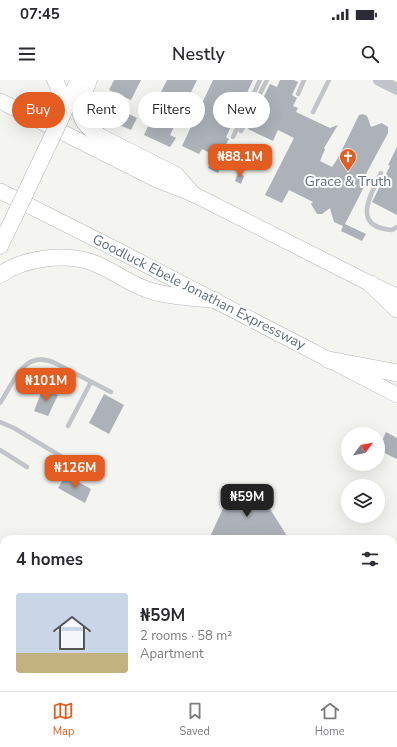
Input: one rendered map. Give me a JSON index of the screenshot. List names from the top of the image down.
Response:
{
  "streets": {
    "main road": ["Goodluck Ebele Jonathan Expressway"]
  },
  "places": {
    "church": ["Grace & Truth"]
  },
  "north": "top right",
  "page": {
    "status": "07:45",
    "header": "Nestly",
    "chip": [
      "Buy",
      "Rent",
      "Filters",
      "New"
    ],
    "price": [
      "₦88.1M",
      "₦101M",
      "₦126M",
      "₦59M"
    ],
    "heading": "4 homes",
    "list": [
      {
        "name": "₦59M",
        "note": "2 rooms · 58 m² · Apartment"
      }
    ],
    "tabs": ["Map", "Saved", "Home"]
  }
}
